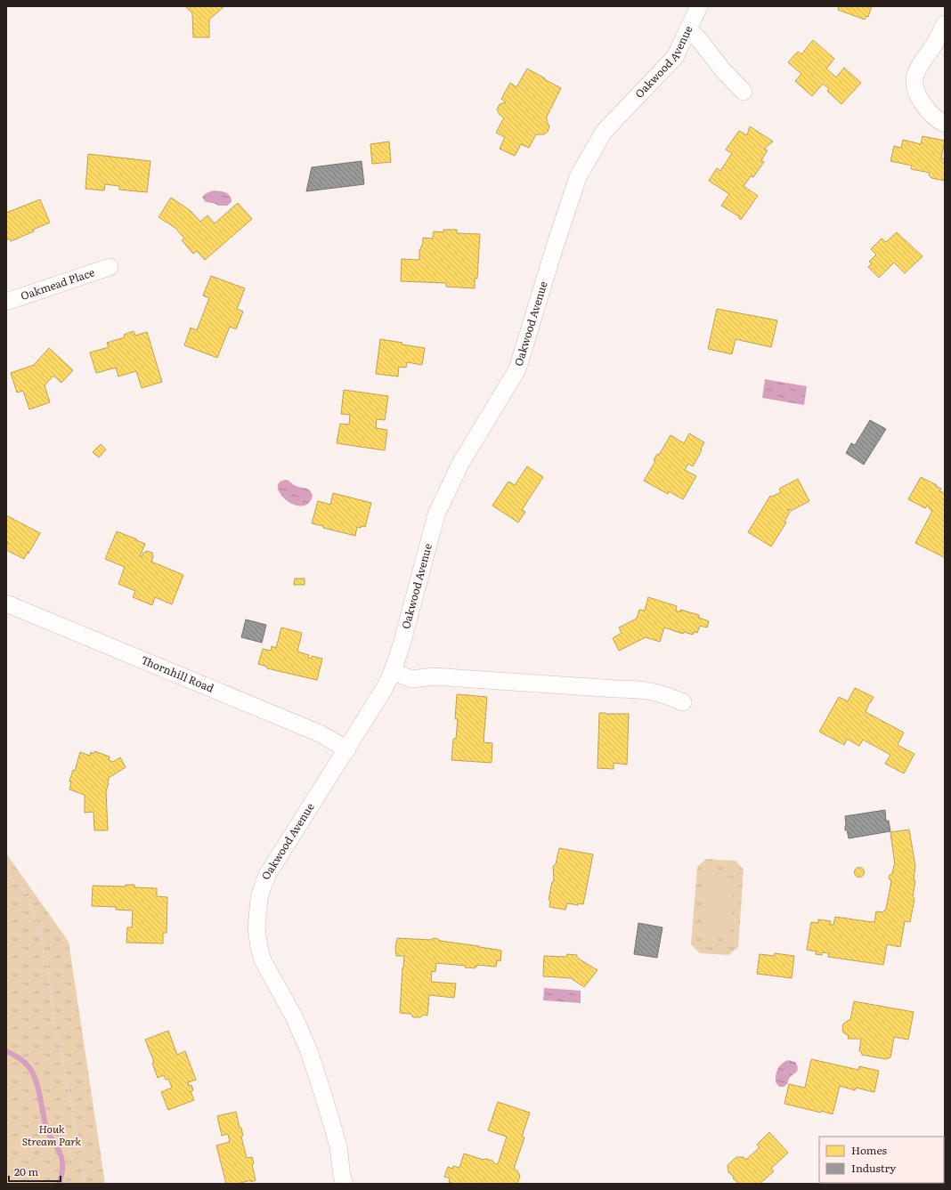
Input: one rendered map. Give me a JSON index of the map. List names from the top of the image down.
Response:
{
  "streets": {
    "street": ["Oakwood Avenue", "Oakmead Place", "Thornhill Road"]
  },
  "crossings": [
    ["Oakwood Avenue", "Thornhill Road"]
  ],
  "parks": ["Houk Stream Park"],
  "legend": ["Homes", "Industry"],
  "scale_bar": "20 m"
}
